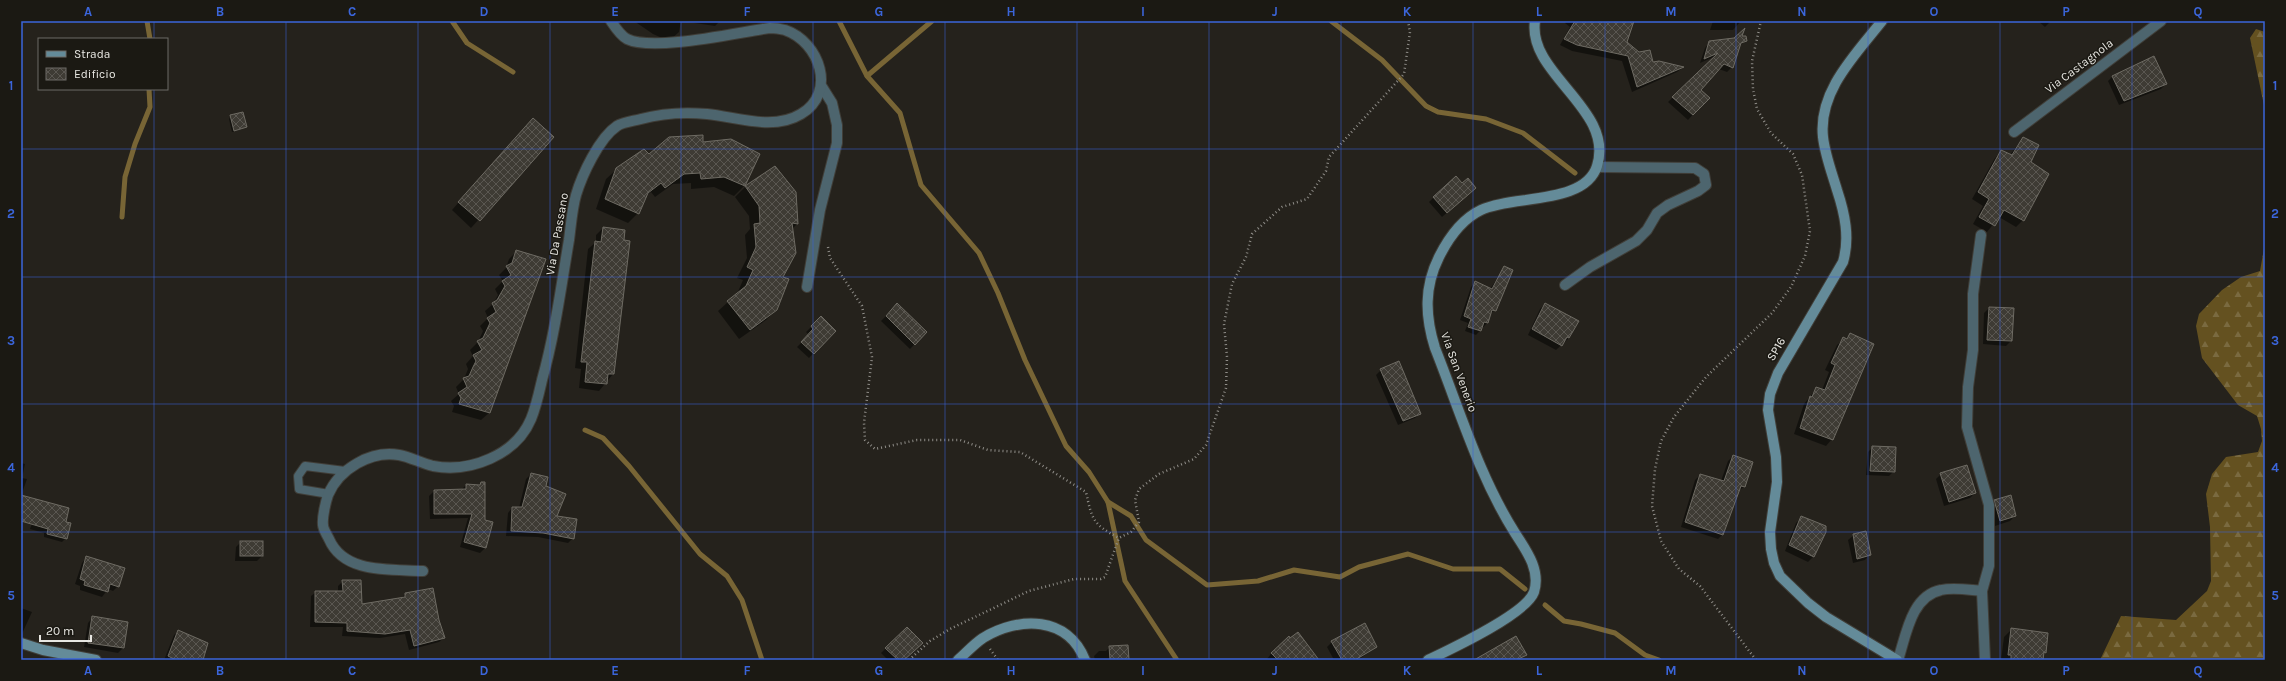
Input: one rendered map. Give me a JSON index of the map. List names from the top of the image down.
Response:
{
  "streets": {
    "street": [
      "Via Castagnola",
      "Via Da Passano",
      "SP16",
      "Via San Venerio"
    ]
  },
  "legend": ["Strada", "Edificio"],
  "scale_bar": "20 m",
  "grid": {
    "columns": [
      "A",
      "B",
      "C",
      "D",
      "E",
      "F",
      "G",
      "H",
      "I",
      "J",
      "K",
      "L",
      "M",
      "N",
      "O",
      "P",
      "Q"
    ],
    "rows": [
      "1",
      "2",
      "3",
      "4",
      "5"
    ]
  }
}
